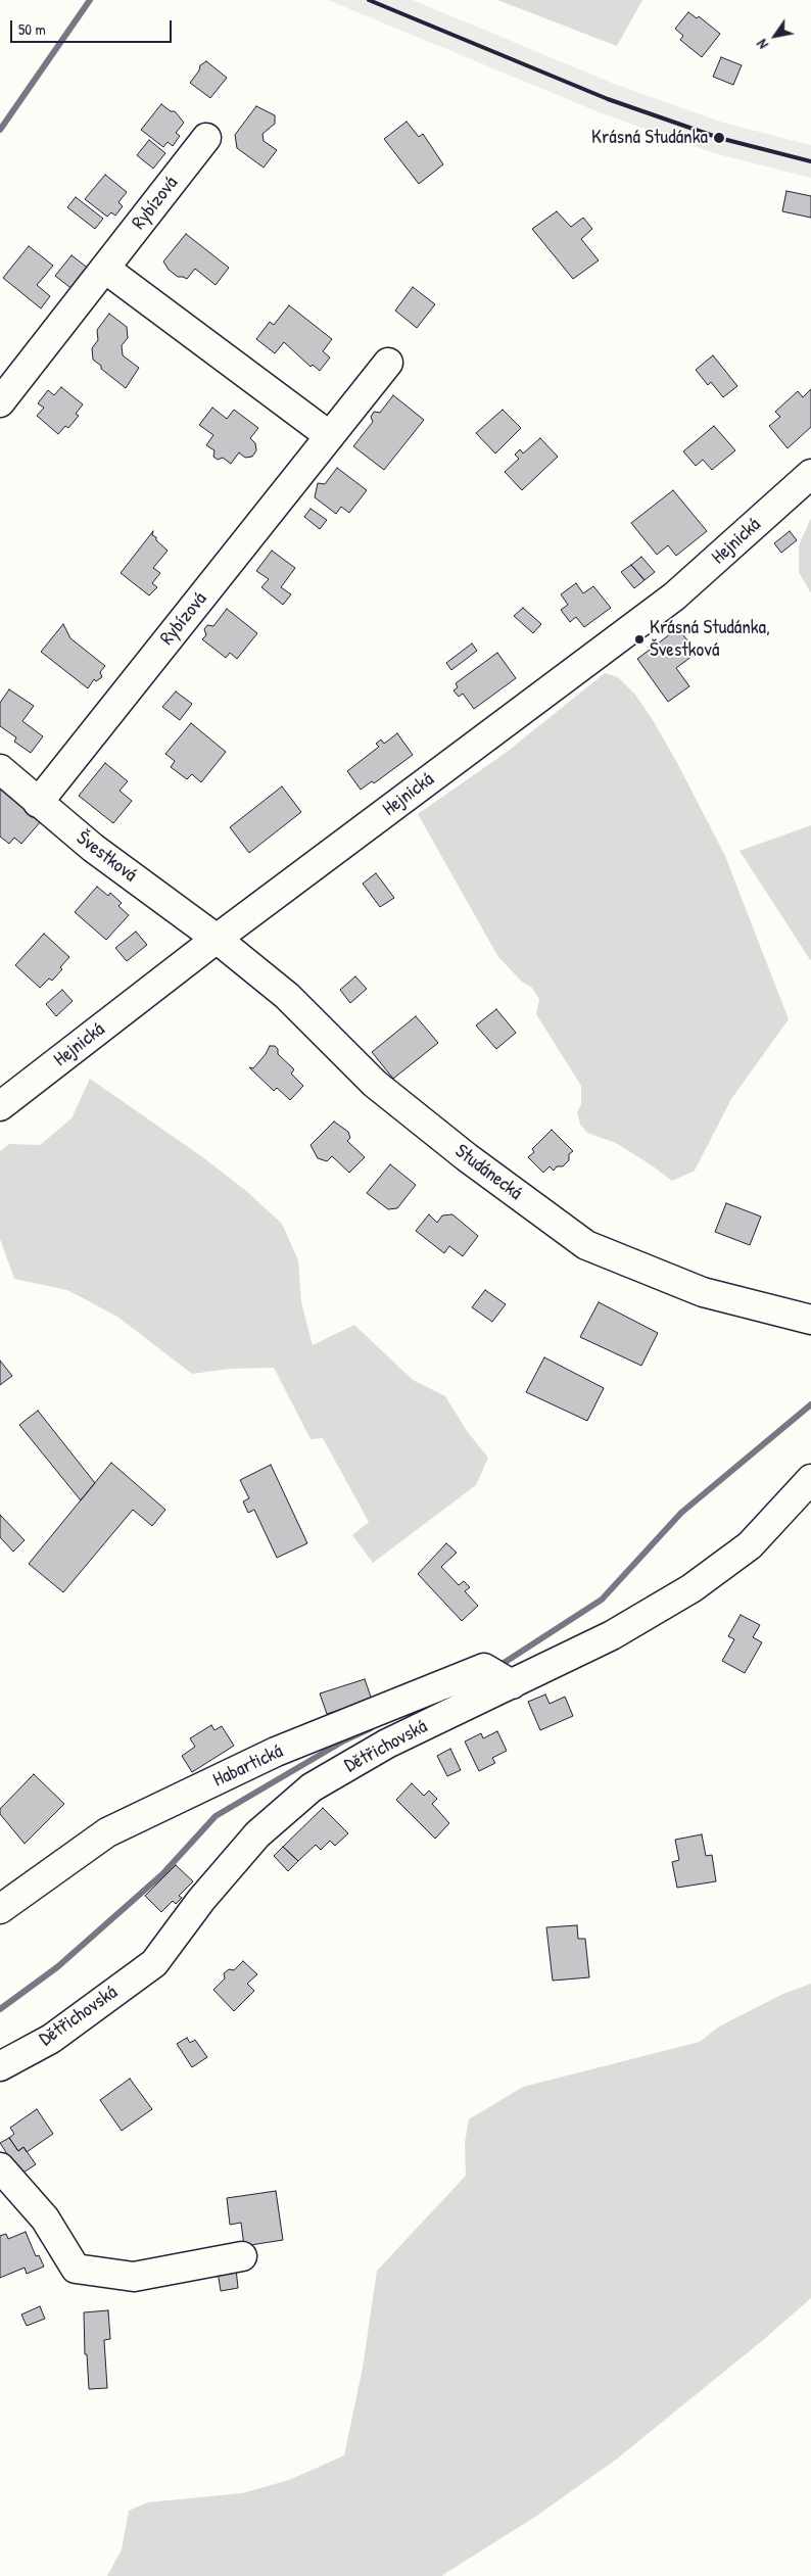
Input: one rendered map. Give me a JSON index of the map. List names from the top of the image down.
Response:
{
  "streets": {
    "street": [
      "Rybízová",
      "Hejnická",
      "Švestková",
      "Studánecká",
      "Dětřichovská",
      "Habartická"
    ]
  },
  "crossings": [
    ["Rybízová", "Švestková"],
    ["Hejnická", "Švestková"],
    ["Hejnická", "Studánecká"],
    ["Švestková", "Studánecká"],
    ["Dětřichovská", "Habartická"]
  ],
  "places": ["Krásná Studánka", "Krásná Studánka, Švestková"],
  "scale_bar": "50 m",
  "north": "bottom left"
}
